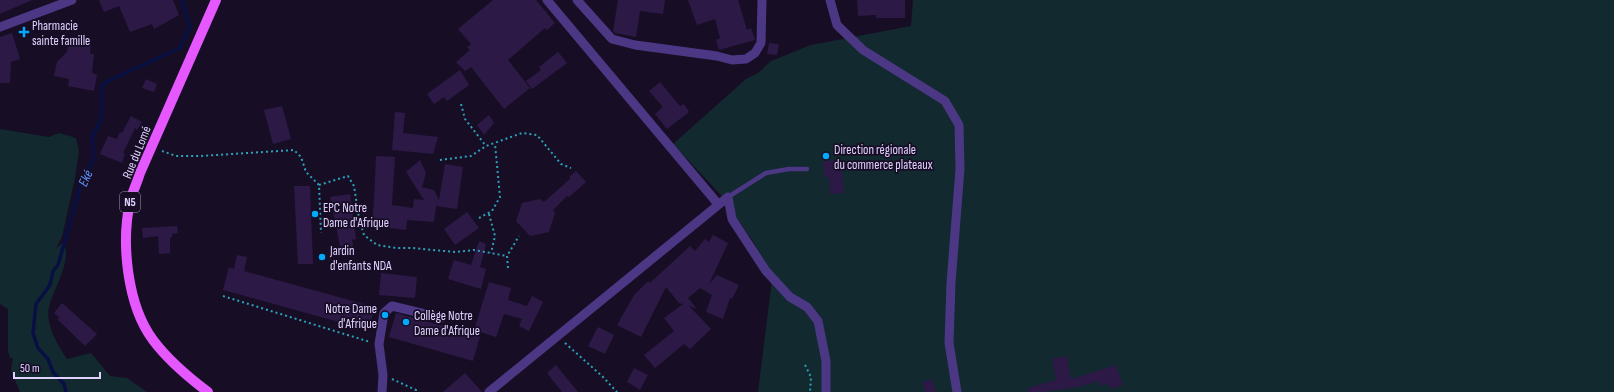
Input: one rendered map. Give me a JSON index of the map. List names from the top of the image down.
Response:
{
  "streets": {
    "main road": ["Rue du Lomé", "N5"]
  },
  "water": ["Eké"],
  "places": {
    "health": ["Pharmacie sainte famille"],
    "other": [
      "Direction régionale du commerce plateaux",
      "EPC Notre Dame d'Afrique",
      "Jardin d'enfants NDA",
      "Notre Dame d'Afrique",
      "Collège Notre Dame d'Afrique"
    ]
  },
  "scale_bar": "50 m"
}
